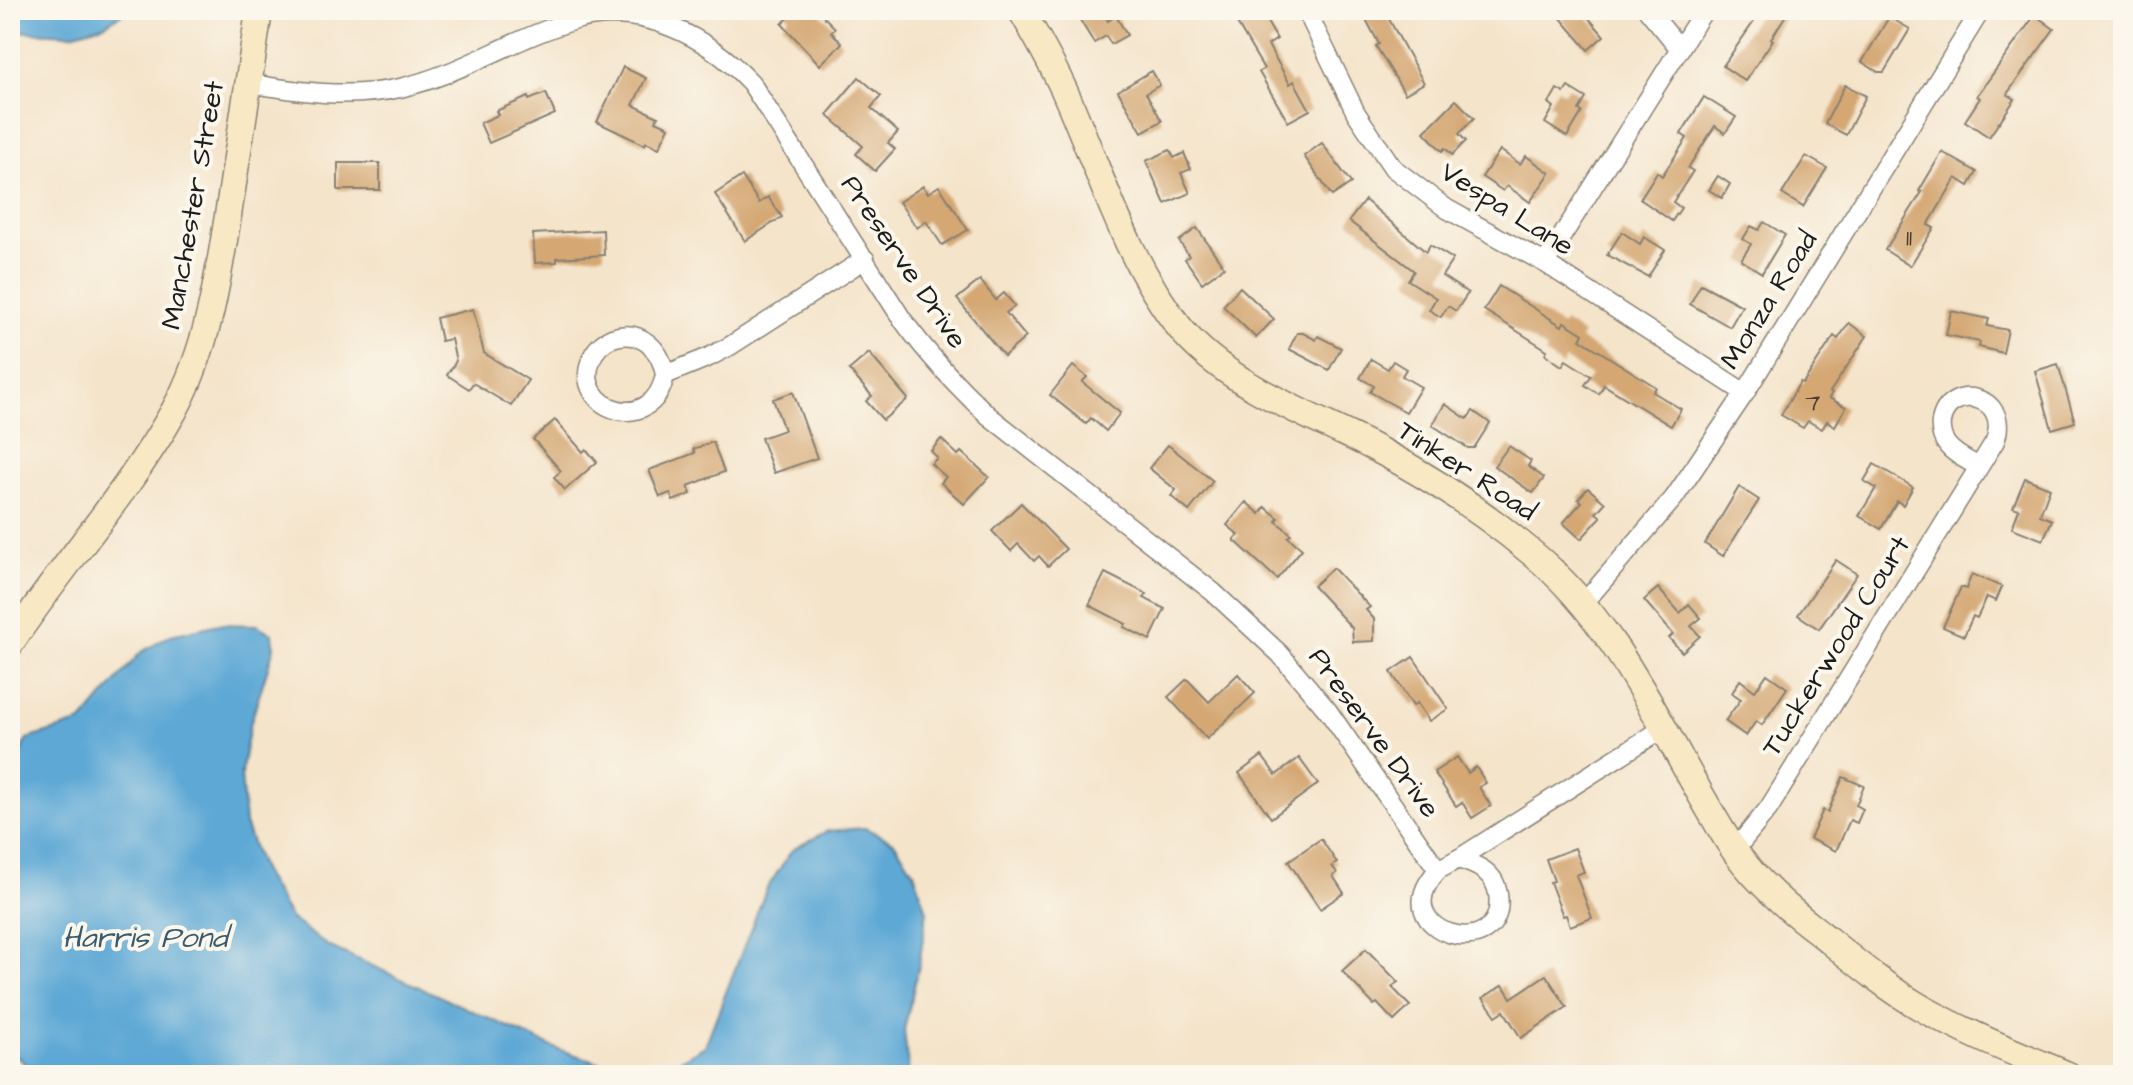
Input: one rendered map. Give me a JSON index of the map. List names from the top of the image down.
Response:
{
  "streets": {
    "street": [
      "Manchester Street",
      "Vespa Lane",
      "Preserve Drive",
      "Monza Road",
      "Tinker Road",
      "Tuckerwood Court"
    ]
  },
  "crossings": [
    ["Manchester Street", "Preserve Drive"],
    ["Vespa Lane", "Monza Road"],
    ["Monza Road", "Tinker Road"],
    ["Tinker Road", "Tuckerwood Court"]
  ],
  "water": ["Harris Pond"],
  "house_numbers": ["11", "7"]
}
